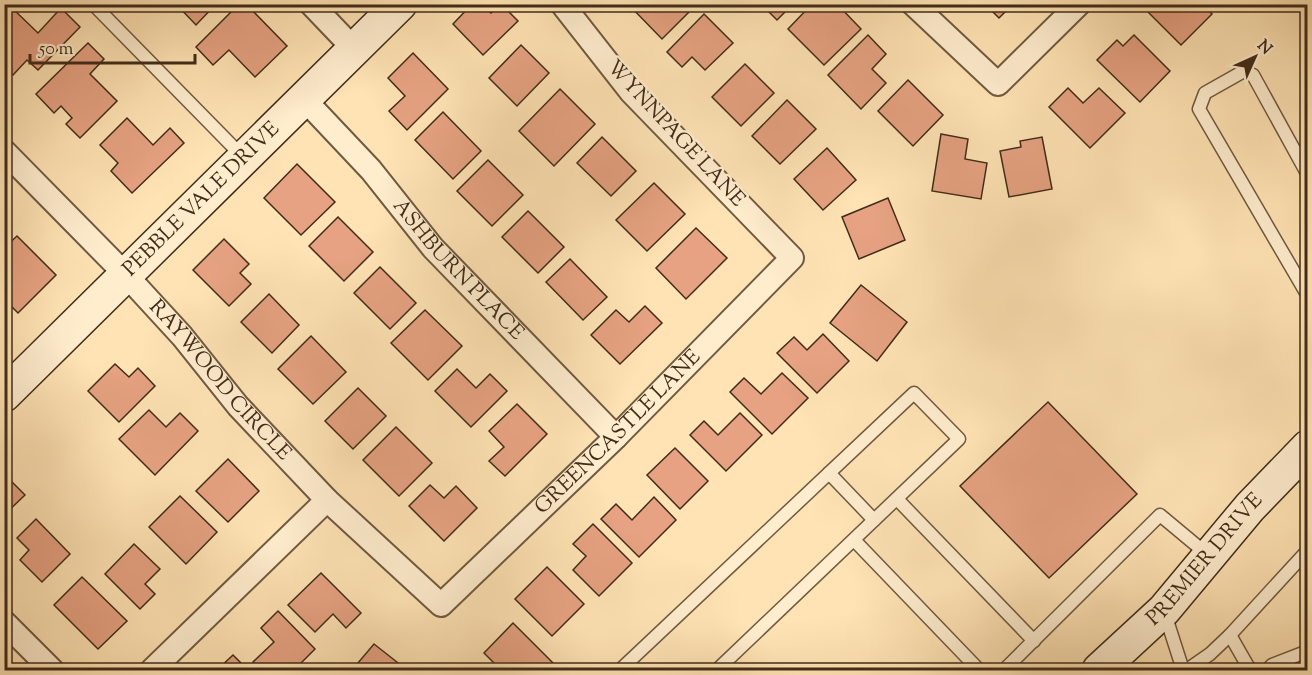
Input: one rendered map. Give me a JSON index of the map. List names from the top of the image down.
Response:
{
  "streets": {
    "street": [
      "WYNNPAGE LANE",
      "PEBBLE VALE DRIVE",
      "ASHBURN PLACE",
      "RAYWOOD CIRCLE",
      "GREENCASTLE LANE",
      "PREMIER DRIVE"
    ]
  },
  "crossings": [
    ["WYNNPAGE LANE", "GREENCASTLE LANE"],
    ["PEBBLE VALE DRIVE", "ASHBURN PLACE"],
    ["PEBBLE VALE DRIVE", "RAYWOOD CIRCLE"],
    ["ASHBURN PLACE", "GREENCASTLE LANE"],
    ["RAYWOOD CIRCLE", "GREENCASTLE LANE"]
  ],
  "scale_bar": "50 m",
  "north": "top right"
}
